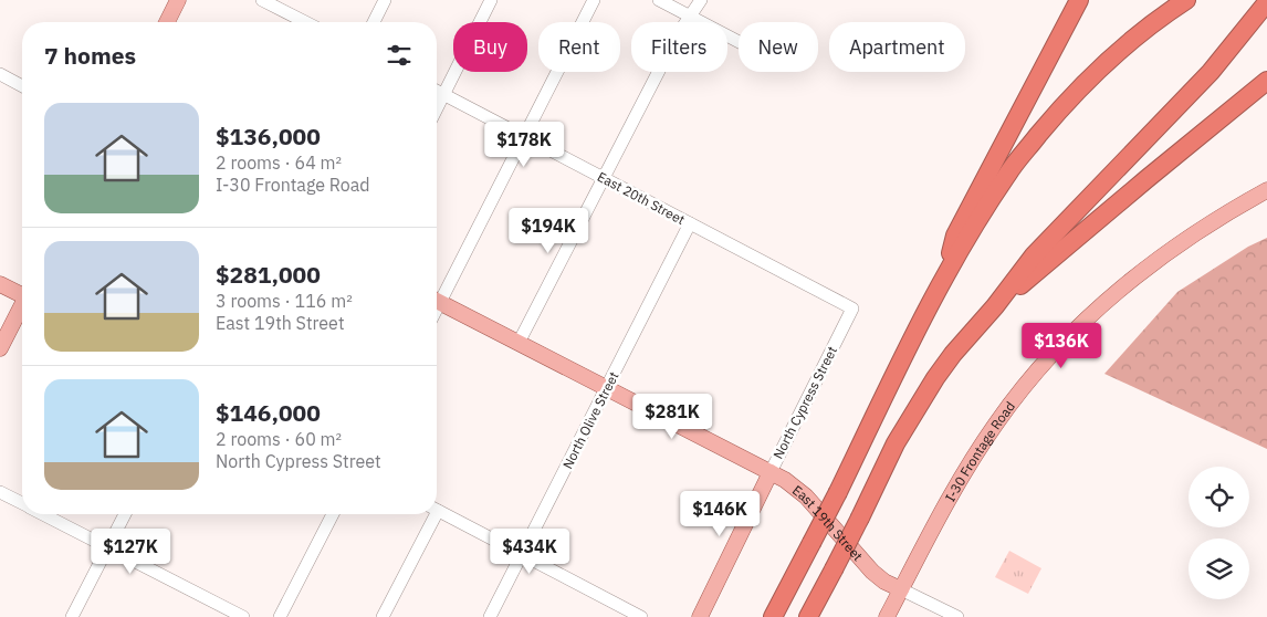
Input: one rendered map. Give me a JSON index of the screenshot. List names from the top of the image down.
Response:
{
  "streets": {
    "main road": ["North Cypress Street", "I-30 Frontage Road", "East 19th Street"],
    "street": ["East 20th Street", "North Olive Street"]
  },
  "crossings": [
    ["East 20th Street", "North Cypress Street"],
    ["East 20th Street", "North Olive Street"],
    ["North Cypress Street", "East 19th Street"],
    ["North Olive Street", "East 19th Street"],
    ["I-30 Frontage Road", "East 19th Street"]
  ],
  "page": {
    "chip": [
      "Buy",
      "Rent",
      "Filters",
      "New",
      "Apartment"
    ],
    "heading": "7 homes",
    "list": [
      {
        "name": "$136,000",
        "note": "2 rooms · 64 m² · I-30 Frontage Road"
      },
      {
        "name": "$281,000",
        "note": "3 rooms · 116 m² · East 19th Street"
      },
      {
        "name": "$146,000",
        "note": "2 rooms · 60 m² · North Cypress Street"
      }
    ],
    "price": [
      "$178K",
      "$194K",
      "$136K",
      "$281K",
      "$146K",
      "$127K",
      "$434K"
    ]
  }
}
